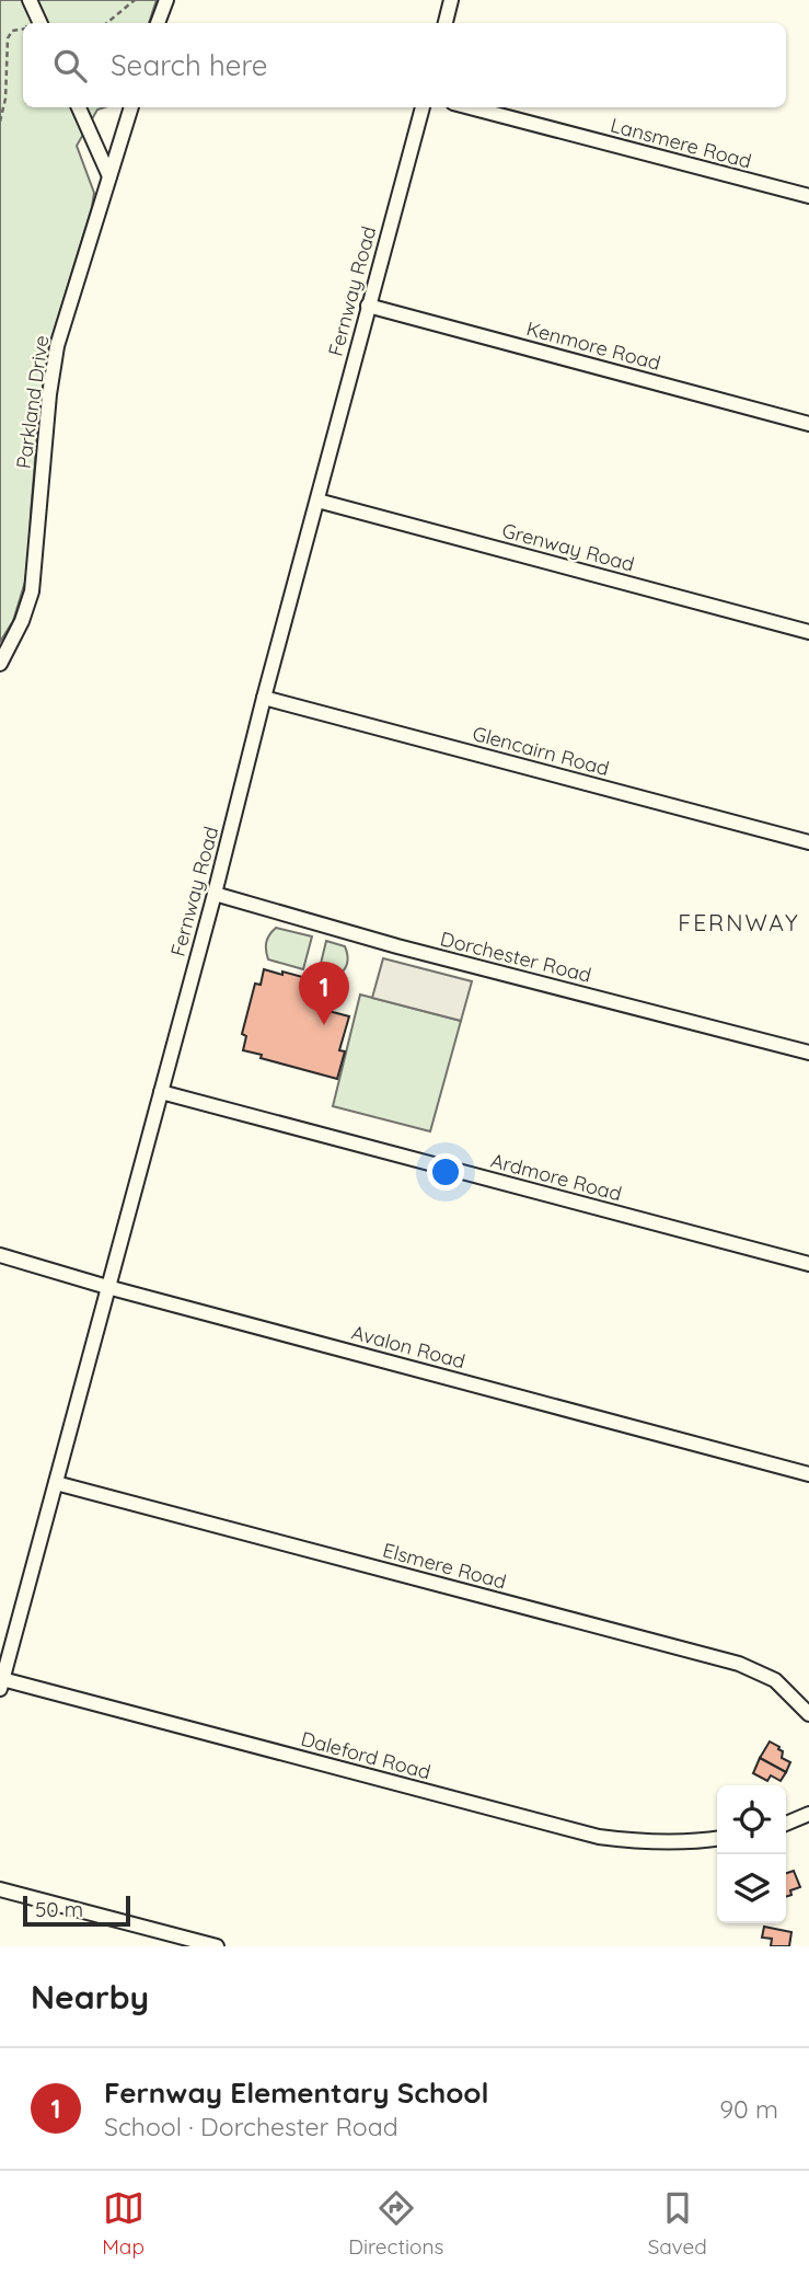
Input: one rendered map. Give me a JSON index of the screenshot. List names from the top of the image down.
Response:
{
  "streets": {
    "street": [
      "Lansmere Road",
      "Fernway Road",
      "Kenmore Road",
      "Parkland Drive",
      "Grenway Road",
      "Glencairn Road",
      "Dorchester Road",
      "Ardmore Road",
      "Avalon Road",
      "Elsmere Road",
      "Daleford Road"
    ]
  },
  "crossings": [
    ["Fernway Road", "Kenmore Road"],
    ["Fernway Road", "Grenway Road"],
    ["Fernway Road", "Glencairn Road"],
    ["Fernway Road", "Dorchester Road"],
    ["Fernway Road", "Ardmore Road"],
    ["Fernway Road", "Avalon Road"],
    ["Fernway Road", "Elsmere Road"],
    ["Fernway Road", "Daleford Road"]
  ],
  "districts": ["FERNWAY"],
  "scale_bar": "50 m",
  "page": {
    "search": "Search here",
    "pins": "1",
    "scale": "50 m",
    "heading": "Nearby",
    "list": [
      {
        "mark": "1",
        "name": "Fernway Elementary School",
        "note": "School · Dorchester Road",
        "value": "90 m"
      }
    ],
    "nav": ["Map", "Directions", "Saved"]
  }
}
